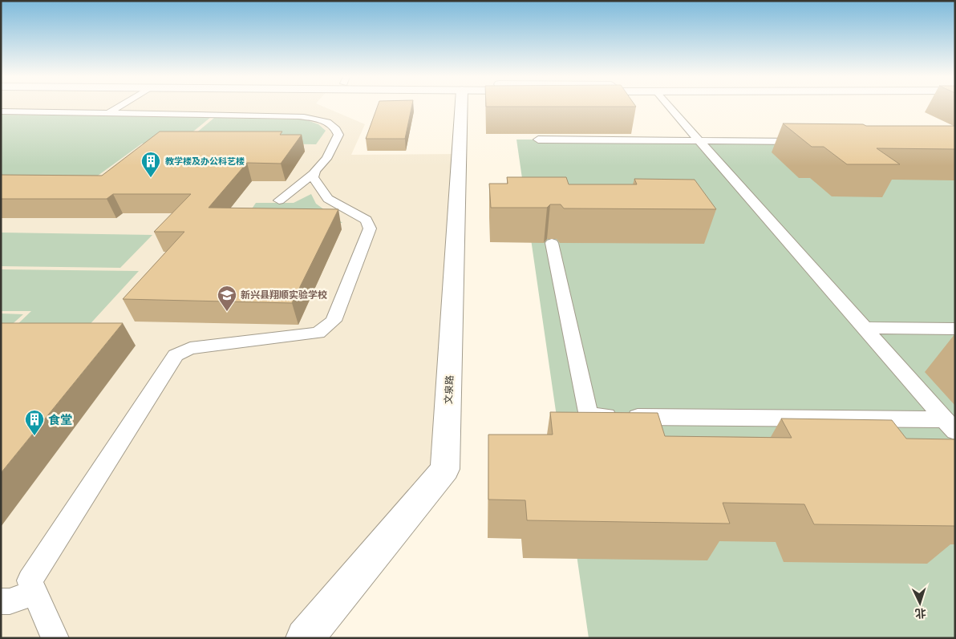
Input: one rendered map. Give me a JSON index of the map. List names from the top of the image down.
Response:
{
  "streets": {
    "street": ["文泉路"]
  },
  "places": {
    "building": ["教学楼及办公科艺楼", "食堂"],
    "school or university": ["新兴县翔顺实验学校"]
  },
  "north": "bottom"
}
